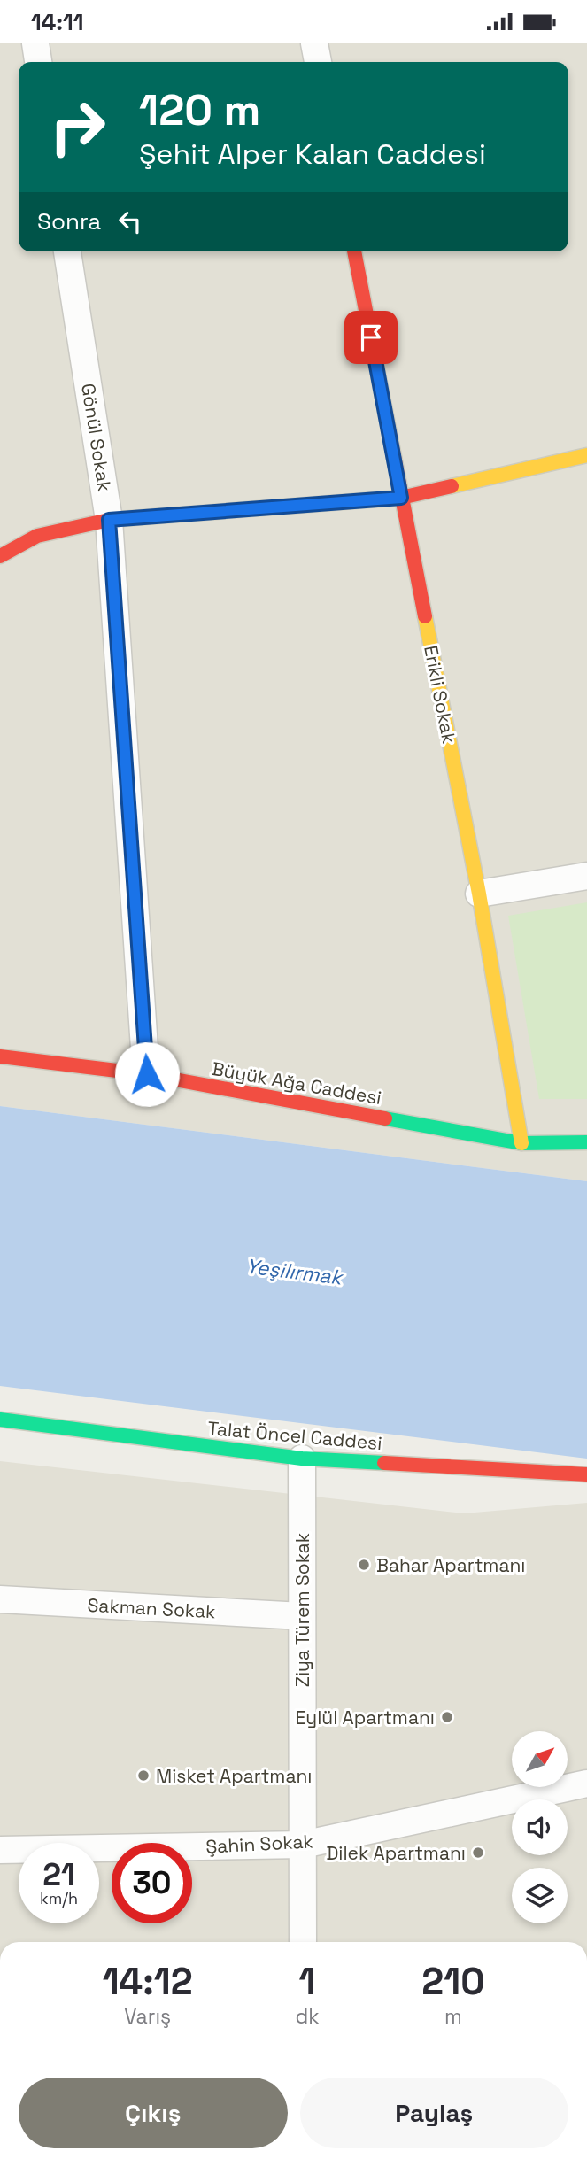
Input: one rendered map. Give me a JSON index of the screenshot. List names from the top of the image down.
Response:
{
  "streets": {
    "street": [
      "Gönül Sokak",
      "Erikli Sokak",
      "Büyük Ağa Caddesi",
      "Talat Öncel Caddesi",
      "Sakman Sokak",
      "Ziya Türem Sokak",
      "Şahin Sokak"
    ]
  },
  "crossings": [
    ["Gönül Sokak", "Büyük Ağa Caddesi"],
    ["Erikli Sokak", "Büyük Ağa Caddesi"],
    ["Talat Öncel Caddesi", "Ziya Türem Sokak"],
    ["Sakman Sokak", "Ziya Türem Sokak"],
    ["Ziya Türem Sokak", "Şahin Sokak"]
  ],
  "water": ["Yeşilırmak"],
  "places": [
    "Bahar Apartmanı",
    "Eylül Apartmanı",
    "Misket Apartmanı",
    "Dilek Apartmanı"
  ],
  "north": "top right",
  "page": {
    "status": "14:11",
    "turn": ["120 m", "Şehit Alper Kalan Caddesi"],
    "then": "Sonra",
    "speed": "21 km/h",
    "limit": "30",
    "eta": [
      "14:12",
      "Varış",
      "1",
      "dk",
      "210",
      "m"
    ],
    "buttons": ["Çıkış", "Paylaş"]
  }
}
